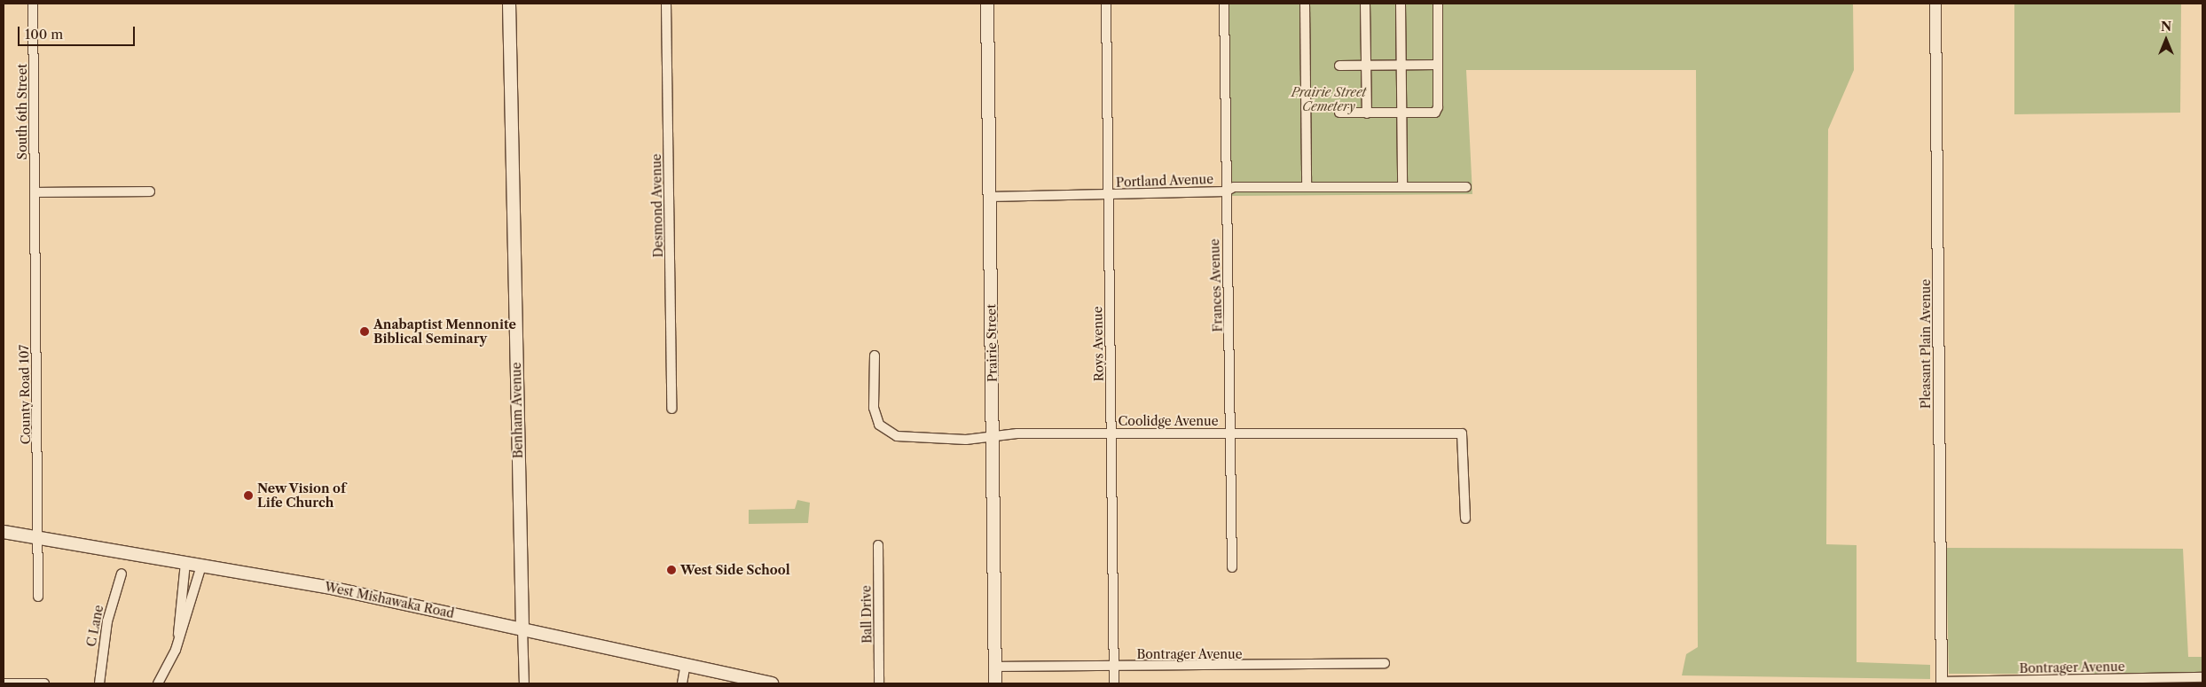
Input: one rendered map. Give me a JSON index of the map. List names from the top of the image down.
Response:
{
  "streets": {
    "main road": ["Prairie Street", "Benham Avenue", "West Mishawaka Road"],
    "street": [
      "South 6th Street",
      "Portland Avenue",
      "Desmond Avenue",
      "Frances Avenue",
      "Roys Avenue",
      "Pleasant Plain Avenue",
      "County Road 107",
      "Coolidge Avenue",
      "Ball Drive",
      "C Lane",
      "Bontrager Avenue"
    ]
  },
  "crossings": [
    ["South 6th Street", "County Road 107"],
    ["Portland Avenue", "Frances Avenue"],
    ["Portland Avenue", "Prairie Street"],
    ["Portland Avenue", "Roys Avenue"],
    ["Frances Avenue", "Coolidge Avenue"],
    ["Prairie Street", "Coolidge Avenue"],
    ["Prairie Street", "Bontrager Avenue"],
    ["Roys Avenue", "Coolidge Avenue"],
    ["Roys Avenue", "Bontrager Avenue"],
    ["Pleasant Plain Avenue", "Bontrager Avenue"],
    ["County Road 107", "West Mishawaka Road"],
    ["Benham Avenue", "West Mishawaka Road"]
  ],
  "parks": ["Prairie Street Cemetery"],
  "places": ["Anabaptist Mennonite Biblical Seminary", "New Vision of Life Church", "West Side School"],
  "scale_bar": "100 m",
  "north": "top"
}
